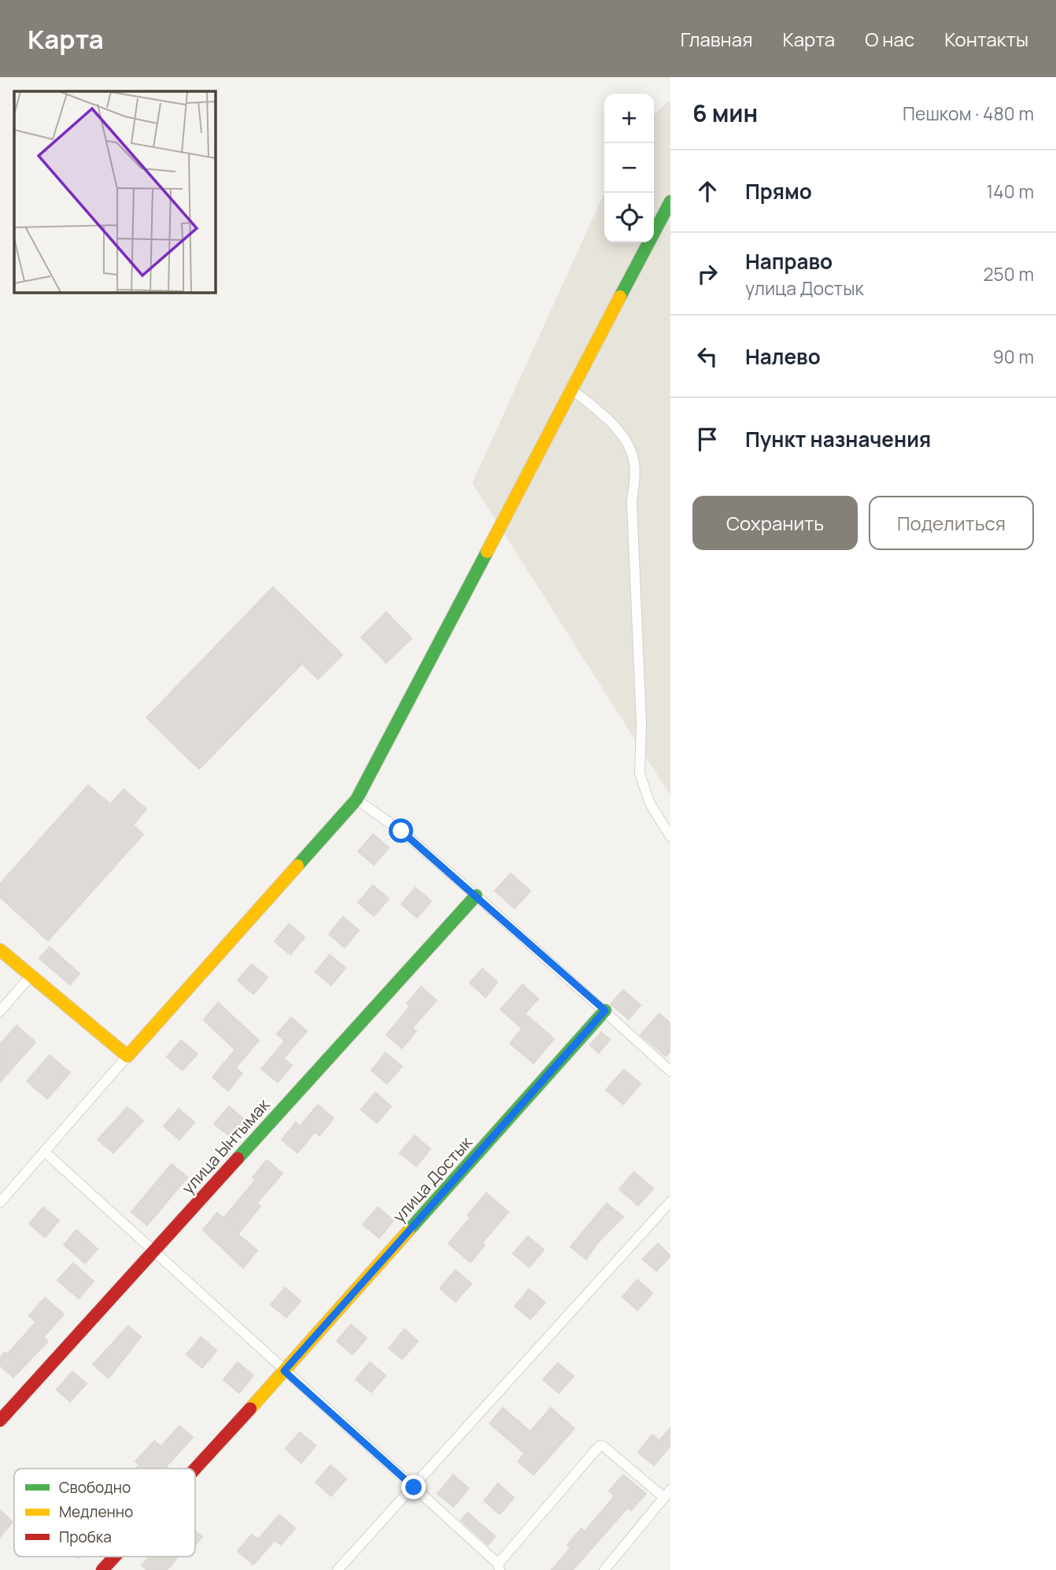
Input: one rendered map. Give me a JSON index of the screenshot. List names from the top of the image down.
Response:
{
  "streets": {
    "street": ["улица Ынтымак", "улица Достык"]
  },
  "legend": ["Свободно", "Медленно", "Пробка"],
  "page": {
    "header": "Карта",
    "nav": [
      "Главная",
      "Карта",
      "О нас",
      "Контакты"
    ],
    "heading": ["6 мин", "Пешком · 480 m"],
    "map_buttons": ["+", "−"],
    "list": [
      ["Прямо", "140 m"],
      ["Направо", "улица Достык", "250 m"],
      ["Налево", "90 m"],
      "Пункт назначения"
    ],
    "buttons": ["Сохранить", "Поделиться"]
  }
}
